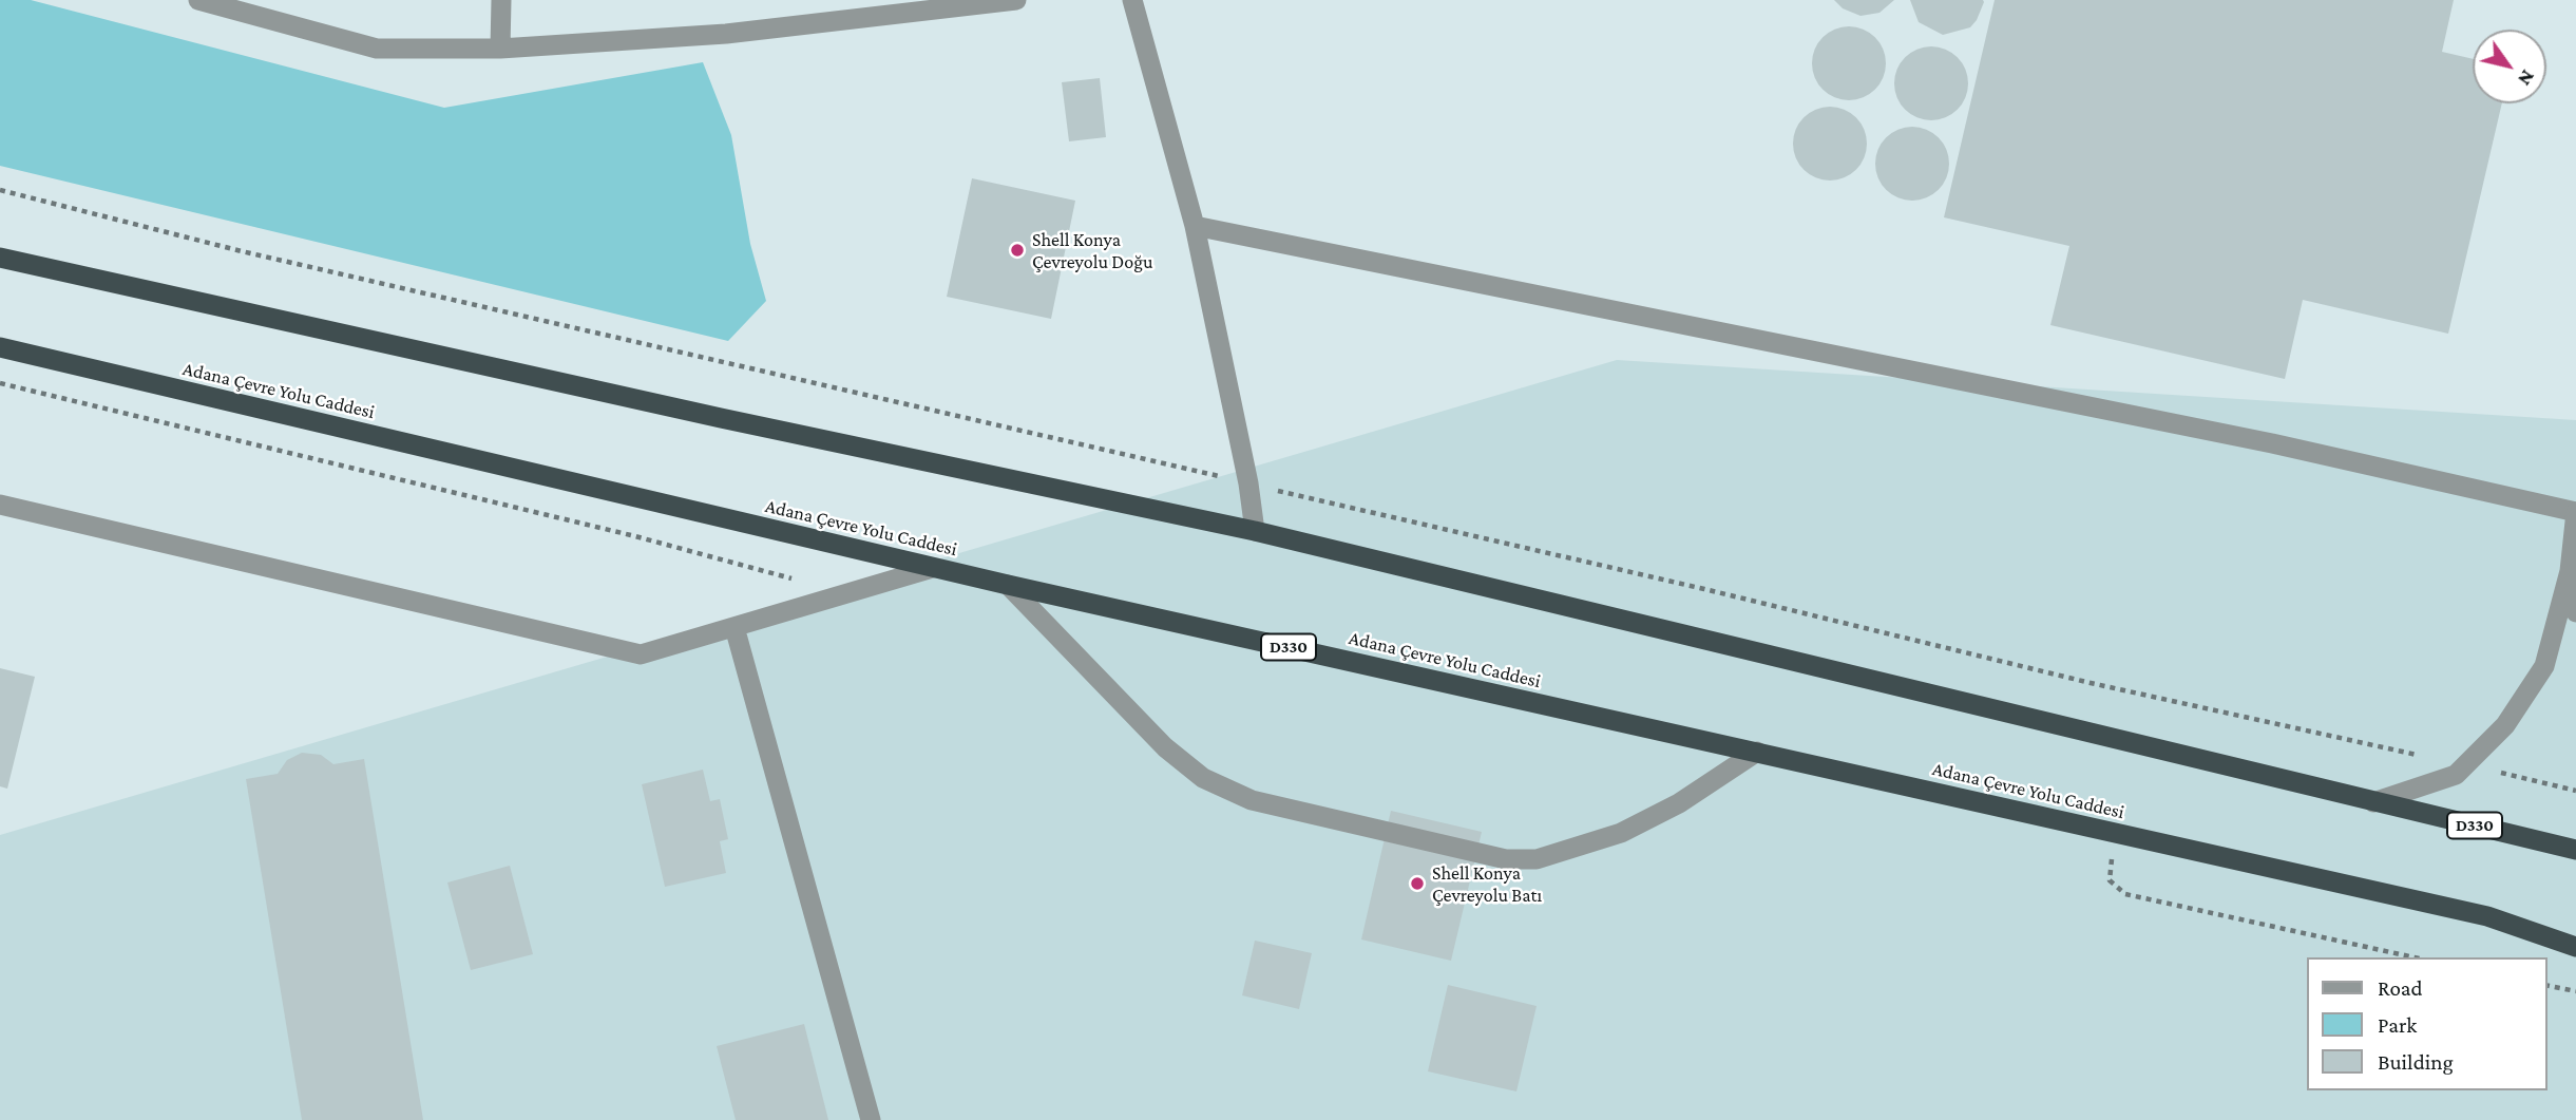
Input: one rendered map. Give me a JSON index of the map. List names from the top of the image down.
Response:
{
  "streets": {
    "highway": ["Adana Çevre Yolu Caddesi", "D330"]
  },
  "places": ["Shell Konya Çevreyolu Doğu", "Shell Konya Çevreyolu Batı"],
  "legend": ["Road", "Park", "Building"],
  "north": "bottom right"
}
